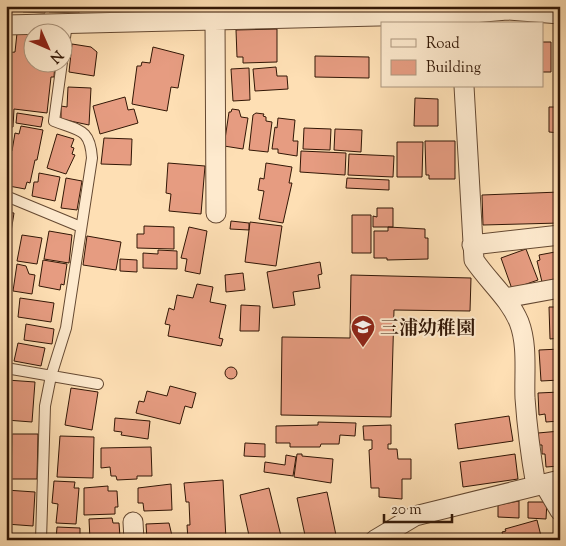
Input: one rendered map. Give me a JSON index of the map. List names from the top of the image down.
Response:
{
  "places": {
    "school or university": ["三浦幼稚園"]
  },
  "legend": ["Road", "Building"],
  "scale_bar": "20 m",
  "north": "bottom right"
}
